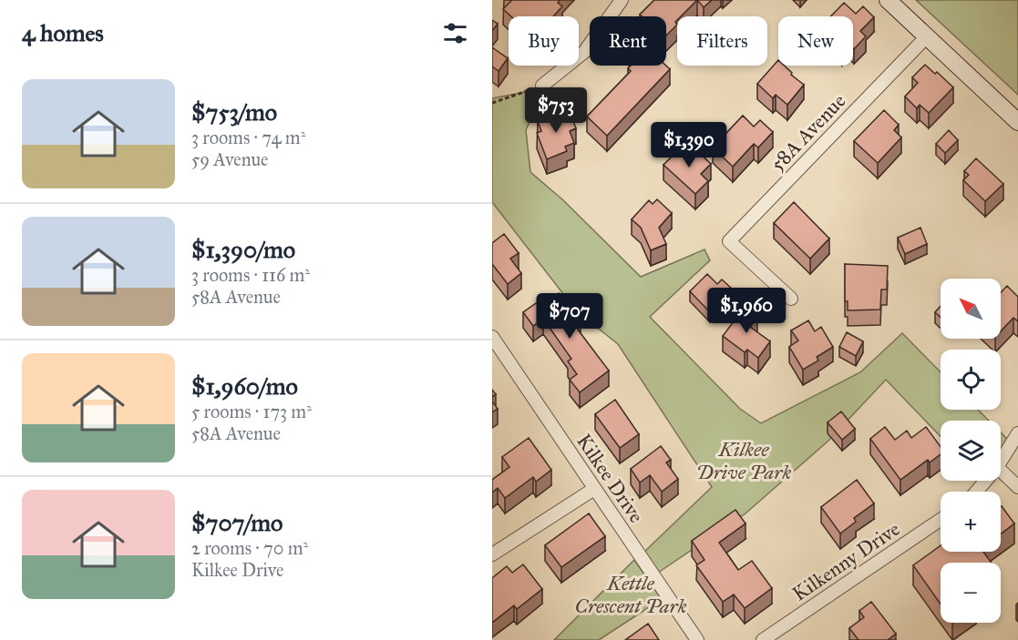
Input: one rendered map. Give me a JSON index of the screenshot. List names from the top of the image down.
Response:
{
  "streets": {
    "street": ["58A Avenue", "Kilkee Drive", "Kilkenny Drive"]
  },
  "parks": ["Kilkee Drive Park", "Kettle Crescent Park"],
  "north": "top left",
  "page": {
    "heading": "4 homes",
    "chip": [
      "Buy",
      "Rent",
      "Filters",
      "New"
    ],
    "list": [
      {
        "name": "$753/mo",
        "note": "3 rooms · 74 m² · 59 Avenue"
      },
      {
        "name": "$1,390/mo",
        "note": "3 rooms · 116 m² · 58A Avenue"
      },
      {
        "name": "$1,960/mo",
        "note": "5 rooms · 173 m² · 58A Avenue"
      },
      {
        "name": "$707/mo",
        "note": "2 rooms · 70 m² · Kilkee Drive"
      }
    ],
    "price": [
      "$753",
      "$1,390",
      "$1,960",
      "$707"
    ],
    "map_buttons": ["+", "−"]
  }
}
